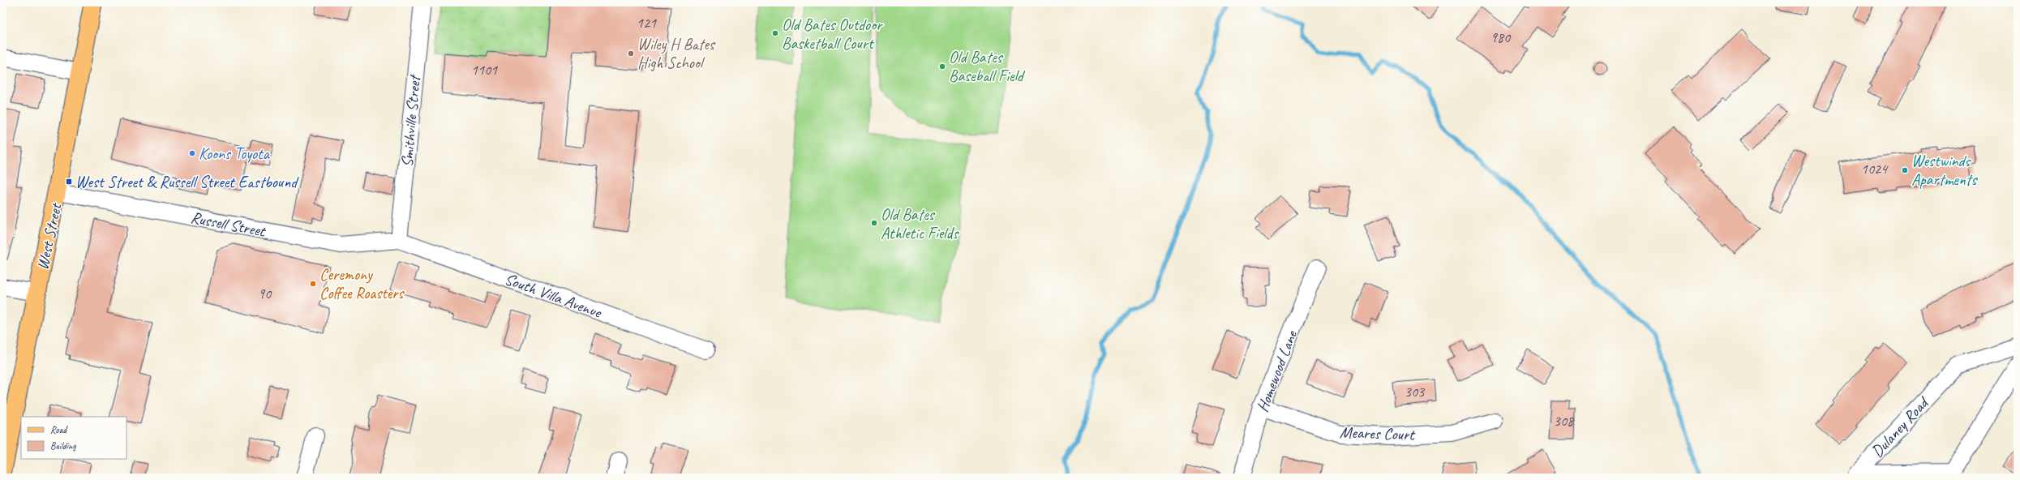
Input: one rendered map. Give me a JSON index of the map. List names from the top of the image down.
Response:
{
  "streets": {
    "main road": ["West Street"],
    "street": [
      "Smithville Street",
      "Russell Street",
      "South Villa Avenue",
      "Homewood Lane",
      "Dulaney Road",
      "Meares Court"
    ]
  },
  "crossings": [
    ["Smithville Street", "Russell Street"],
    ["Smithville Street", "South Villa Avenue"],
    ["Russell Street", "West Street"],
    ["Russell Street", "South Villa Avenue"],
    ["Homewood Lane", "Meares Court"]
  ],
  "places": {
    "other": [
      "Old Bates Outdoor Basketball Court",
      "Wiley H Bates High School",
      "Old Bates Baseball Field",
      "Koons Toyota",
      "Westwinds Apartments",
      "Old Bates Athletic Fields",
      "Ceremony Coffee Roasters"
    ],
    "transit": ["West Street & Russell Street Eastbound"]
  },
  "house_numbers": [
    "121",
    "980",
    "1101",
    "1024",
    "90",
    "303",
    "308"
  ],
  "legend": ["Road", "Building"]
}
